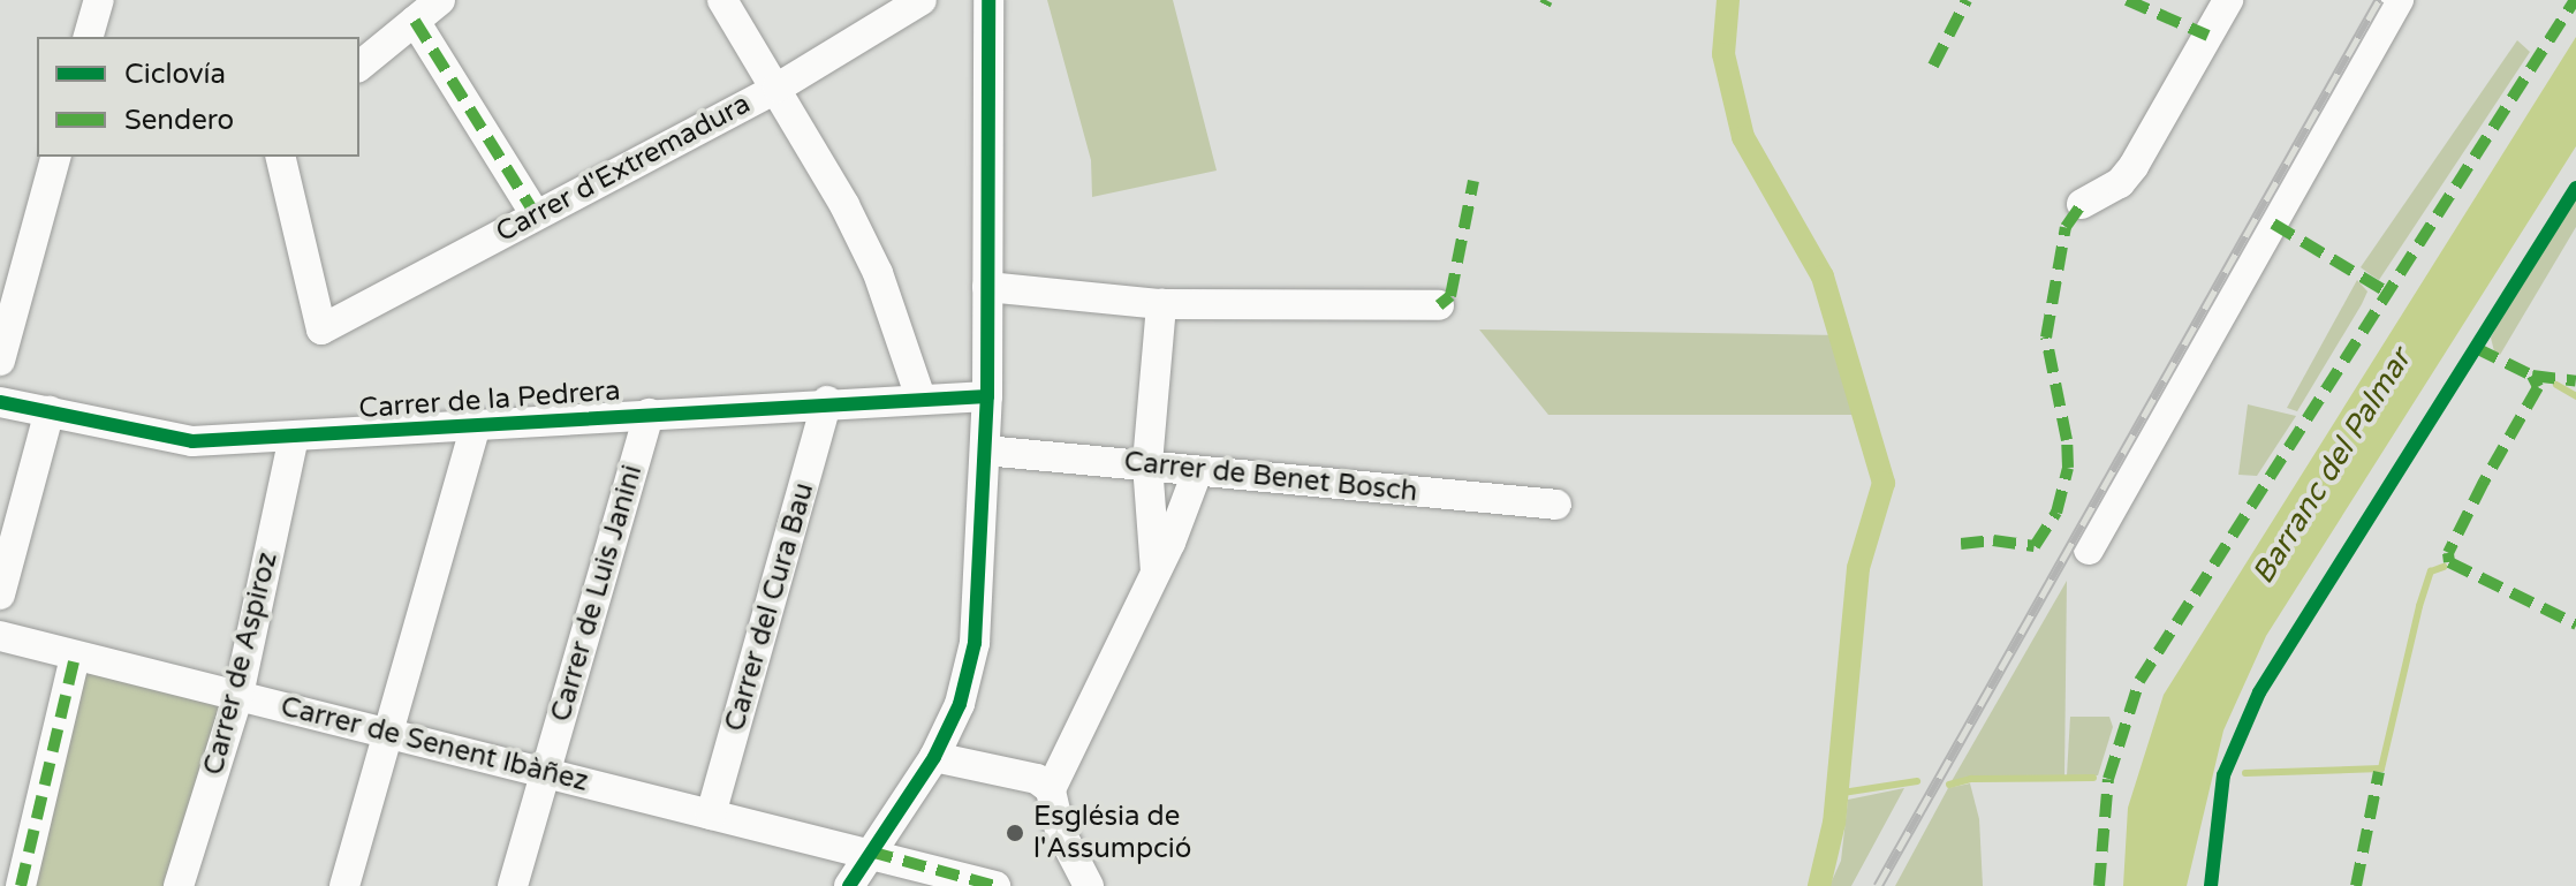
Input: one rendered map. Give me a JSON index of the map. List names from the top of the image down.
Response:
{
  "streets": {
    "street": [
      "Carrer d'Extremadura",
      "Carrer de la Pedrera",
      "Carrer de Benet Bosch",
      "Carrer de Luis Janini",
      "Carrer del Cura Bau",
      "Carrer de Aspiroz",
      "Carrer de Senent Ibàñez"
    ]
  },
  "crossings": [
    ["Carrer de la Pedrera", "Carrer de Luis Janini"],
    ["Carrer de la Pedrera", "Carrer del Cura Bau"],
    ["Carrer de la Pedrera", "Carrer de Aspiroz"],
    ["Carrer de Luis Janini", "Carrer de Senent Ibàñez"],
    ["Carrer del Cura Bau", "Carrer de Senent Ibàñez"],
    ["Carrer de Aspiroz", "Carrer de Senent Ibàñez"]
  ],
  "water": ["Barranc del Palmar"],
  "places": ["Església de l'Assumpció"],
  "legend": ["Ciclovía", "Sendero"]
}
